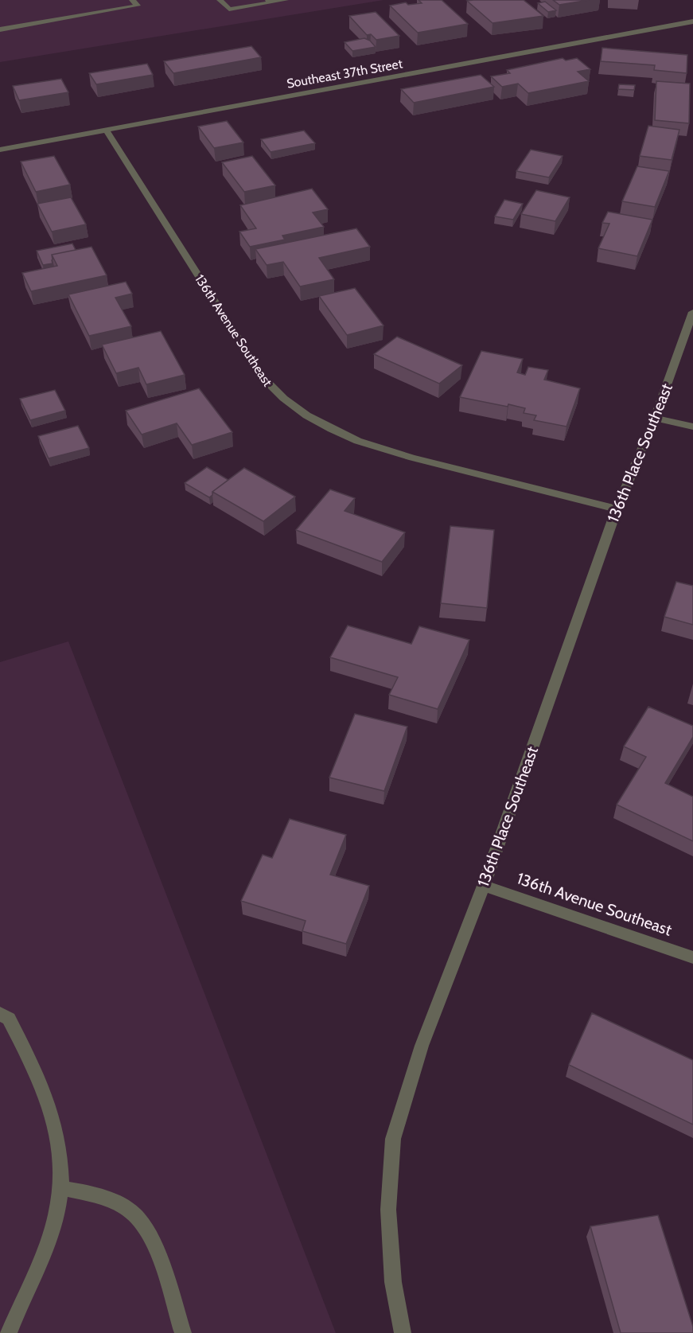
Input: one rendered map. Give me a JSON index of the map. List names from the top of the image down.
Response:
{
  "streets": {
    "street": ["Southeast 37th Street", "136th Avenue Southeast", "136th Place Southeast"]
  },
  "crossings": [
    ["Southeast 37th Street", "136th Avenue Southeast"],
    ["136th Avenue Southeast", "136th Place Southeast"]
  ]
}
